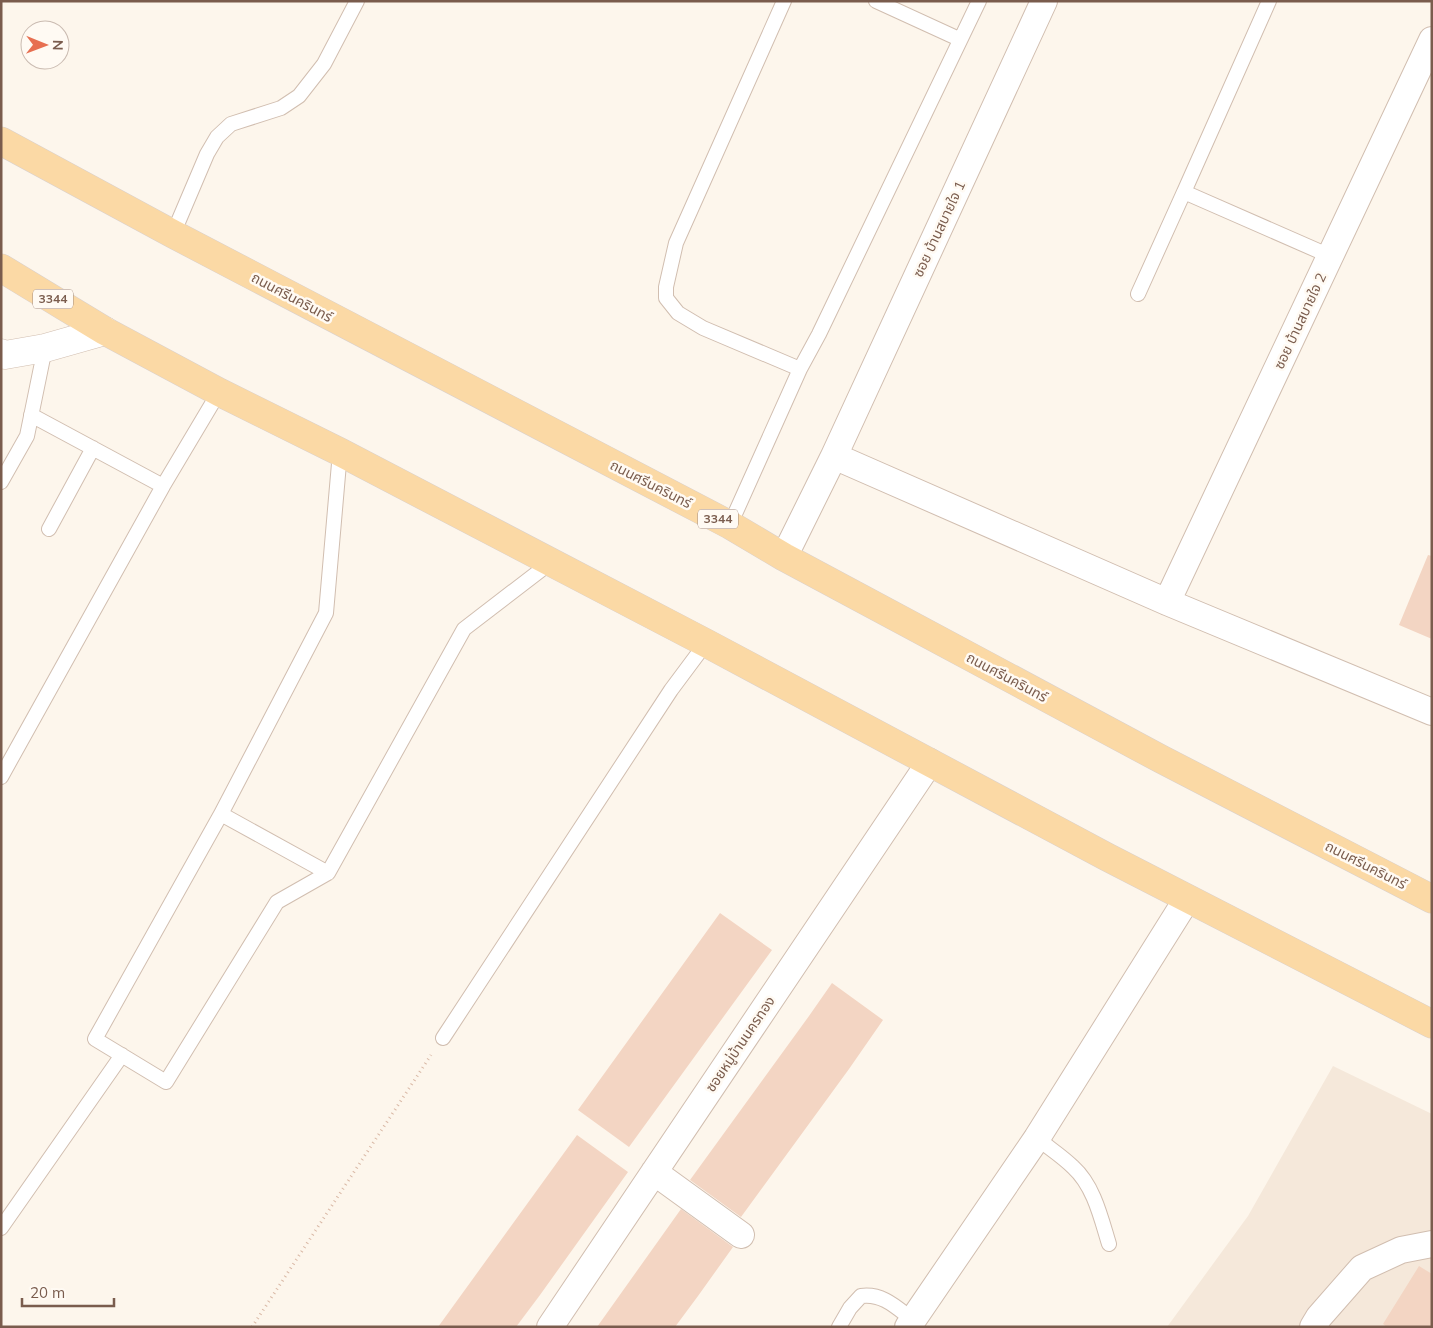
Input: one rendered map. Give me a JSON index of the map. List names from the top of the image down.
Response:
{
  "streets": {
    "main road": ["ถนนศรีนครินทร์", "3344"],
    "street": ["ซอย บ้านสบายใจ 1", "ซอย บ้านสบายใจ 2", "ซอยหมู่บ้านนครทอง"]
  },
  "crossings": [
    ["ซอย บ้านสบายใจ 1", "ถนนศรีนครินทร์"],
    ["3344", "ซอยหมู่บ้านนครทอง"]
  ],
  "scale_bar": "20 m",
  "north": "right"
}
